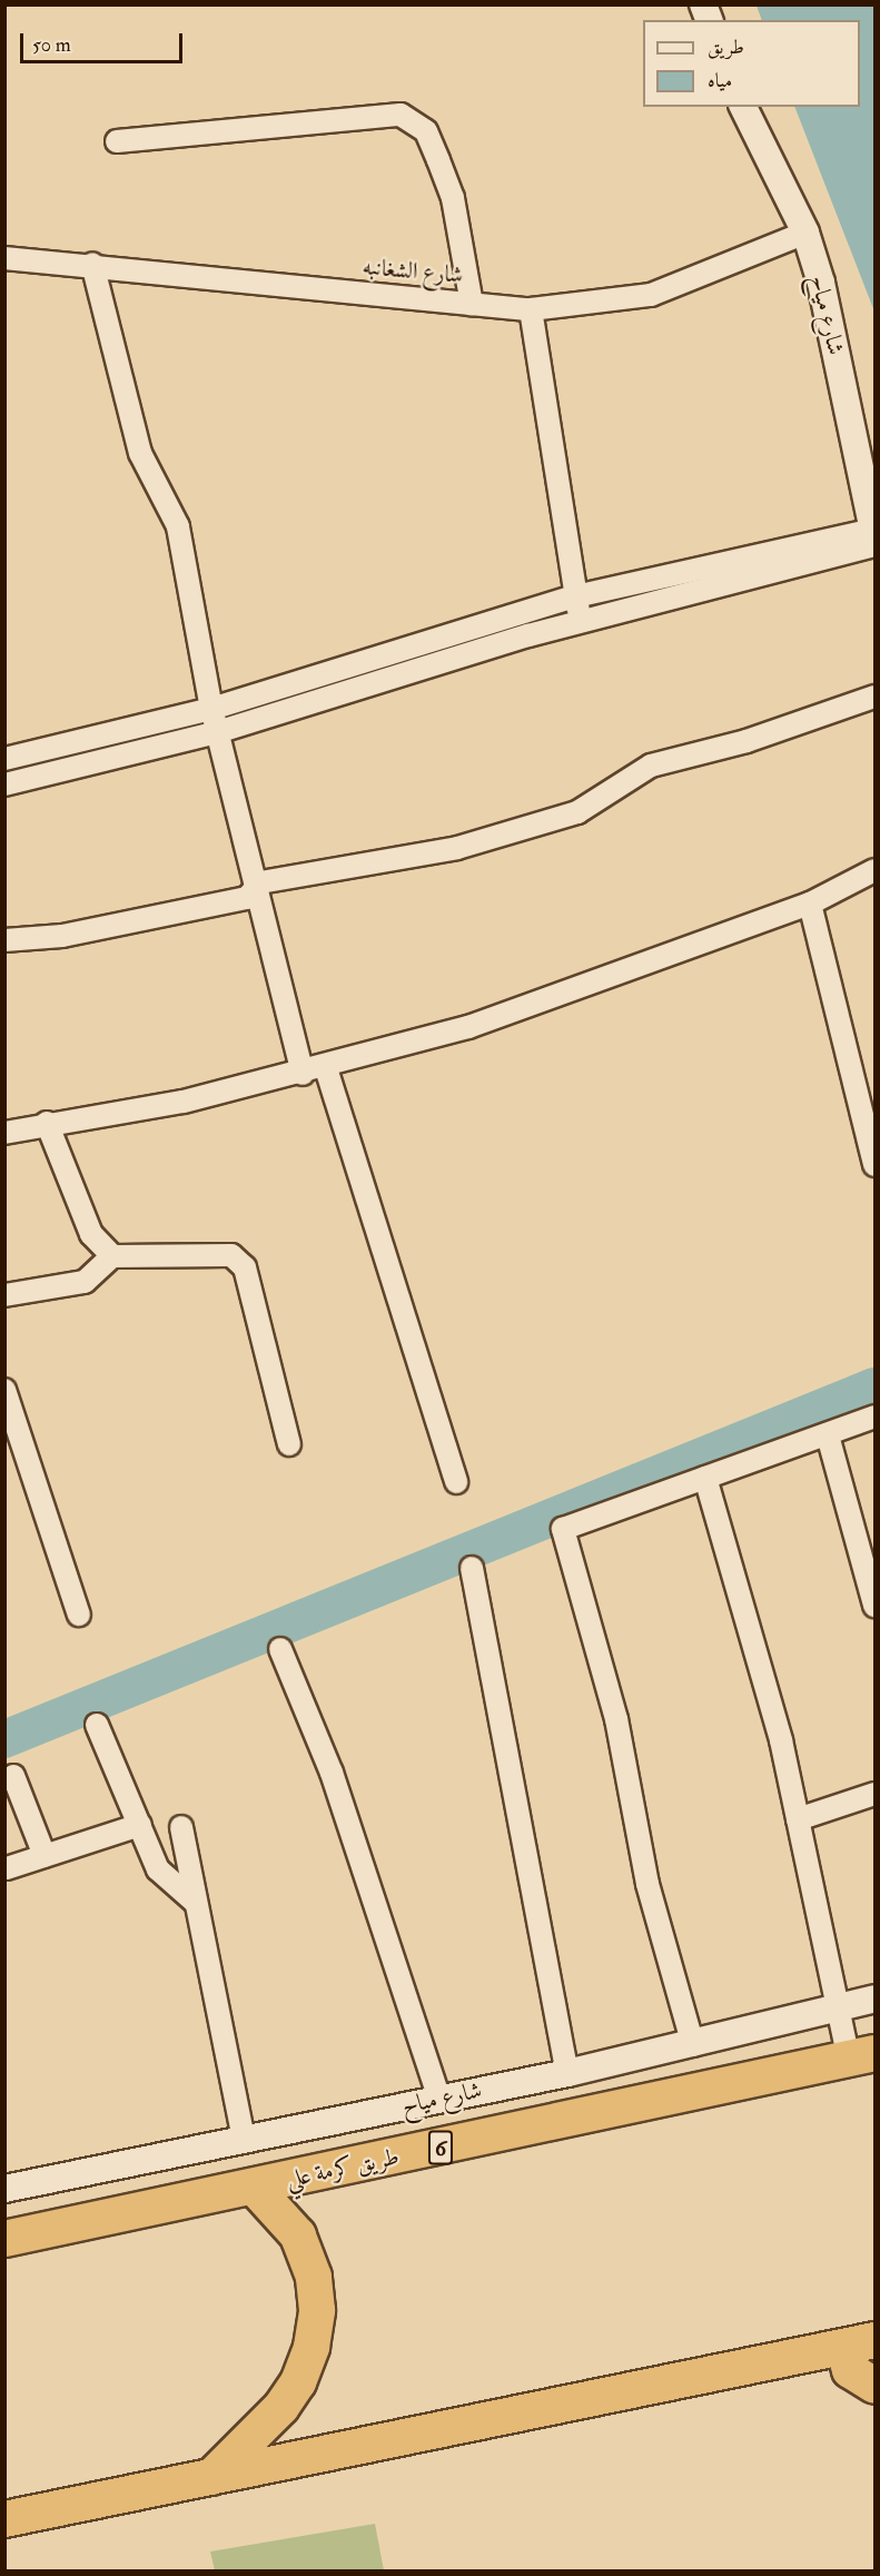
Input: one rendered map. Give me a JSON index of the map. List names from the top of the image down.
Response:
{
  "streets": {
    "highway": ["6", "طريق كرمة علي"],
    "street": ["شارع الشغانبه", "شارع مياح"]
  },
  "crossings": [
    ["شارع الشغانبه", "شارع مياح"]
  ],
  "legend": ["طريق", "مياه"],
  "scale_bar": "50 m"
}
